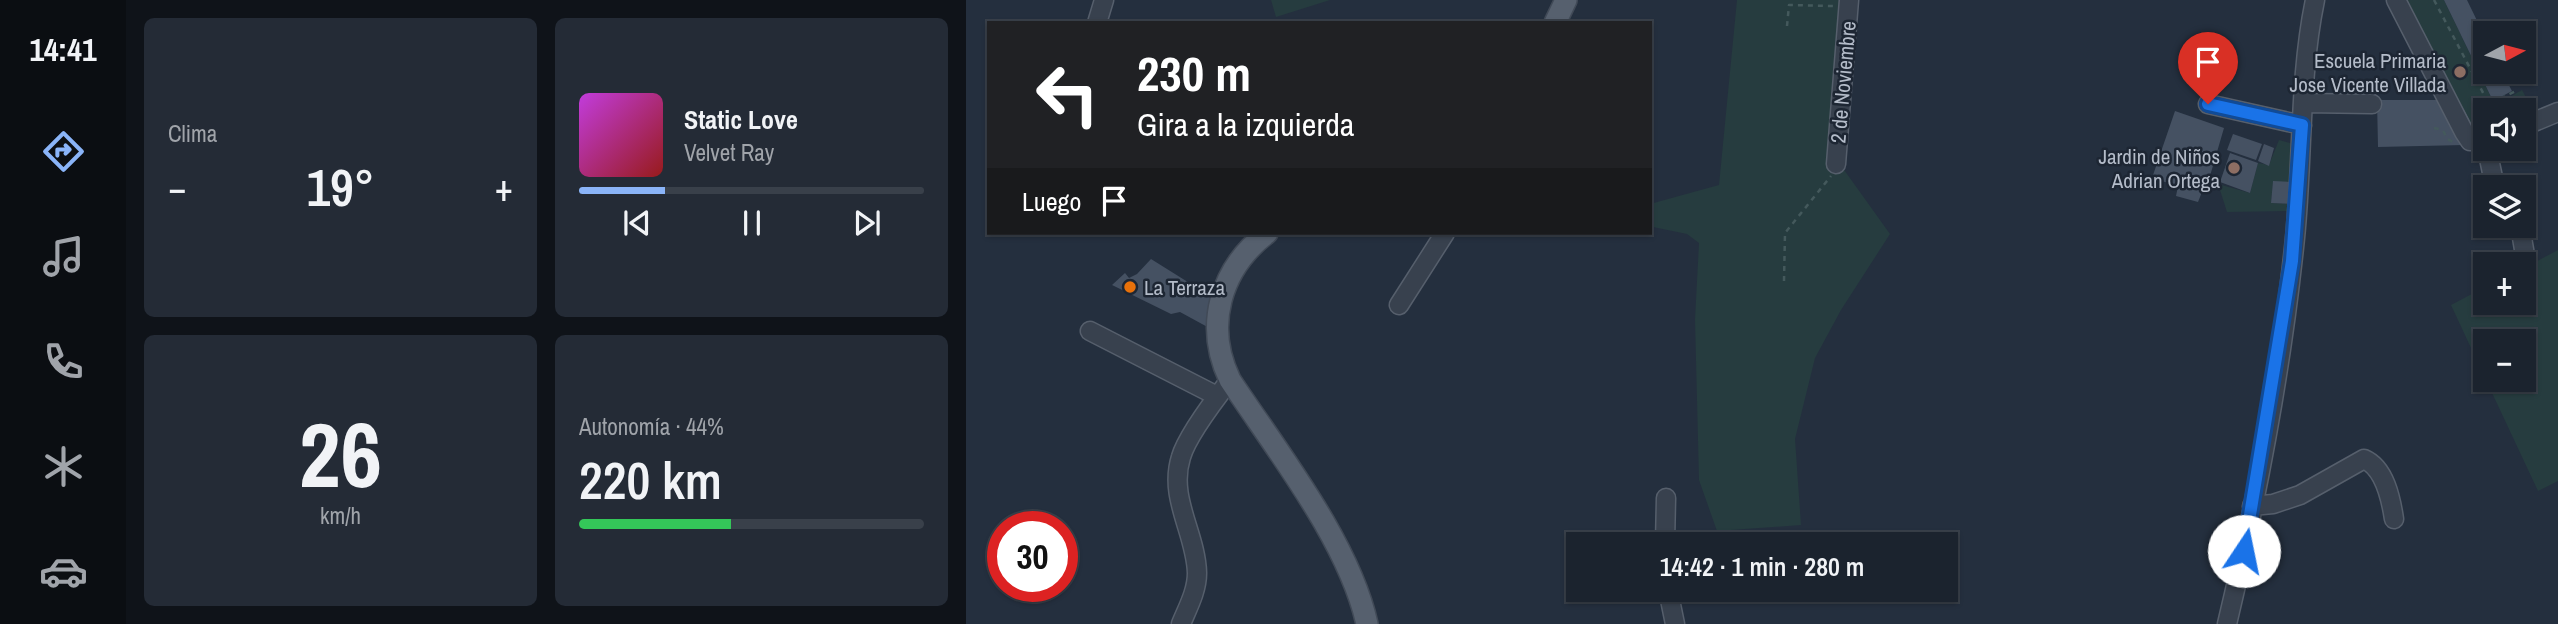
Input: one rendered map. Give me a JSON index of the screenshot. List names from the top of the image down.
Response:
{
  "streets": {
    "street": ["2 de Noviembre"]
  },
  "places": ["Escuela Primaria Jose Vicente Villada", "Jardin de Niños Adrian Ortega", "La Terraza"],
  "north": "right",
  "page": {
    "tabs": "14:41",
    "tile": [
      "Clima",
      ["26", "km/h"],
      ["Autonomía · 44%", "220 km"]
    ],
    "map_buttons": ["+", "−"],
    "turn": ["230 m", "Gira a la izquierda"],
    "song": ["Static Love", "Velvet Ray"],
    "heat": ["−", "19°", "+"],
    "then": "Luego",
    "limit": "30",
    "trip": "14:42 · 1 min · 280 m"
  }
}
